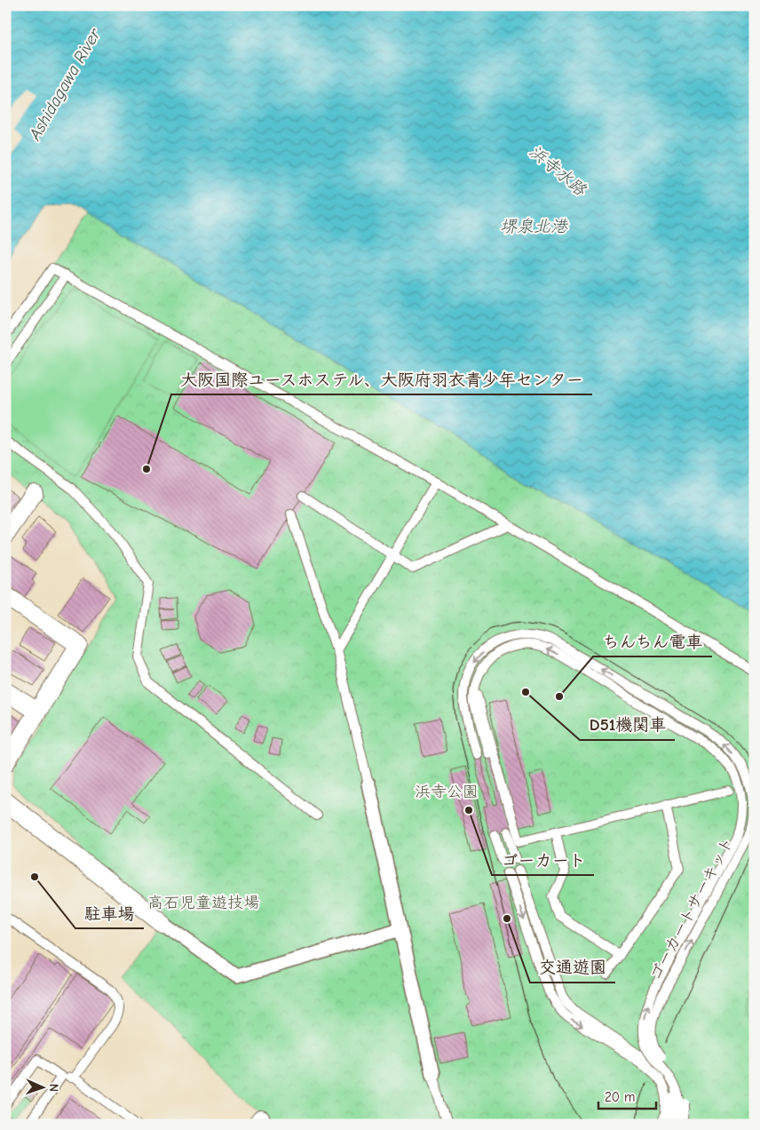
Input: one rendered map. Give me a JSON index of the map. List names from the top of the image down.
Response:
{
  "streets": {
    "lane": ["ゴーカートサーキット"]
  },
  "water": ["Ashidagawa River", "浜寺水路", "堺泉北港"],
  "parks": ["浜寺公園", "高石児童遊技場"],
  "places": [
    "大阪国際ユースホステル、大阪府羽衣青少年センター",
    "D51機関車",
    "ちんちん電車",
    "ゴーカート",
    "駐車場",
    "交通遊園"
  ],
  "scale_bar": "20 m",
  "north": "right"
}
